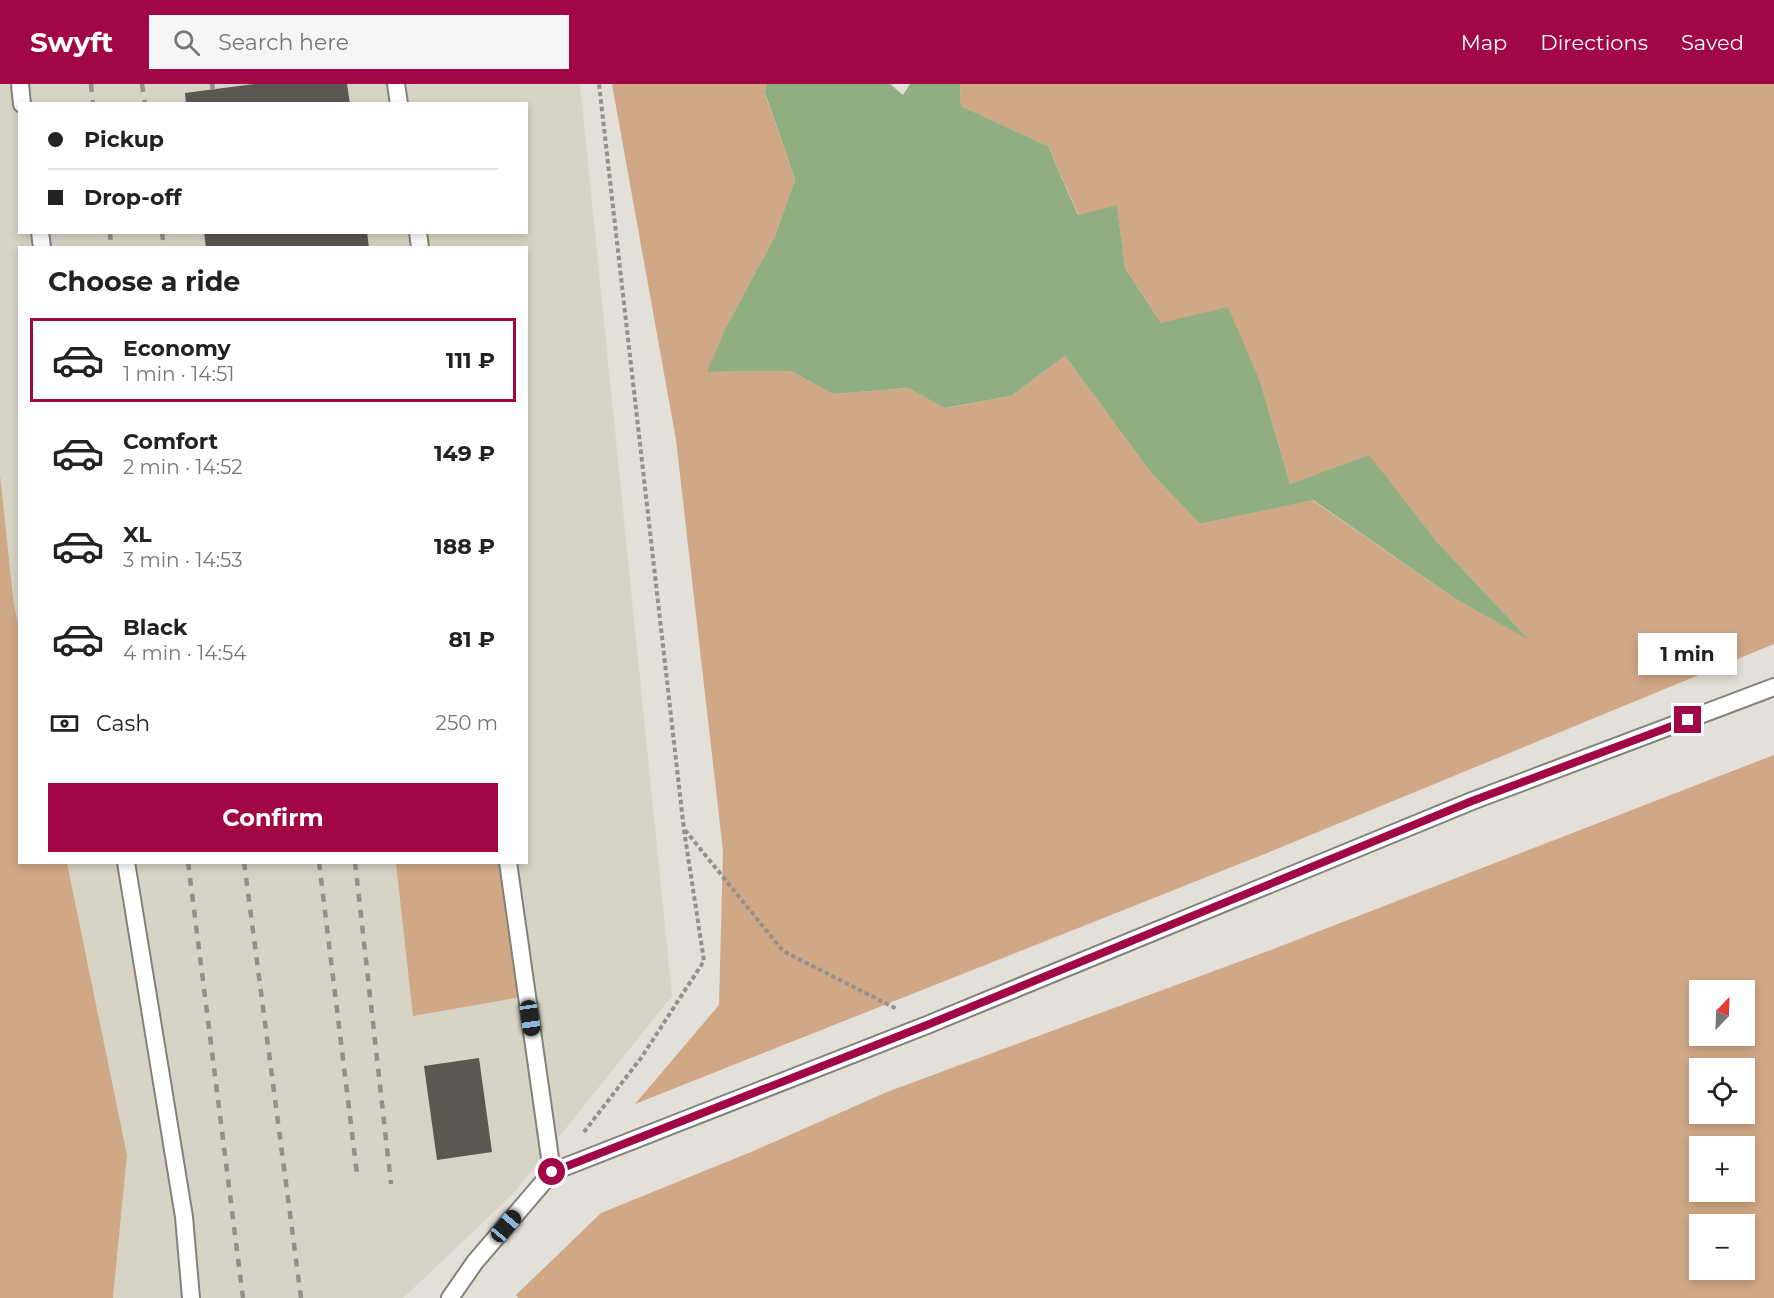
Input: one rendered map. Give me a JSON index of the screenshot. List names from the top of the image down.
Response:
{
  "north": "top right",
  "page": {
    "header": "Swyft",
    "search": "Search here",
    "nav": ["Map", "Directions", "Saved"],
    "banner": ["Pickup", "Drop-off"],
    "heading": "Choose a ride",
    "list": [
      {
        "name": "Economy",
        "note": "1 min · 14:51",
        "value": "111 ₽"
      },
      {
        "name": "Comfort",
        "note": "2 min · 14:52",
        "value": "149 ₽"
      },
      {
        "name": "XL",
        "note": "3 min · 14:53",
        "value": "188 ₽"
      },
      {
        "name": "Black",
        "note": "4 min · 14:54",
        "value": "81 ₽"
      }
    ],
    "bubble": "1 min",
    "pay": ["Cash", "250 m"],
    "buttons": "Confirm",
    "map_buttons": ["+", "−"]
  }
}
